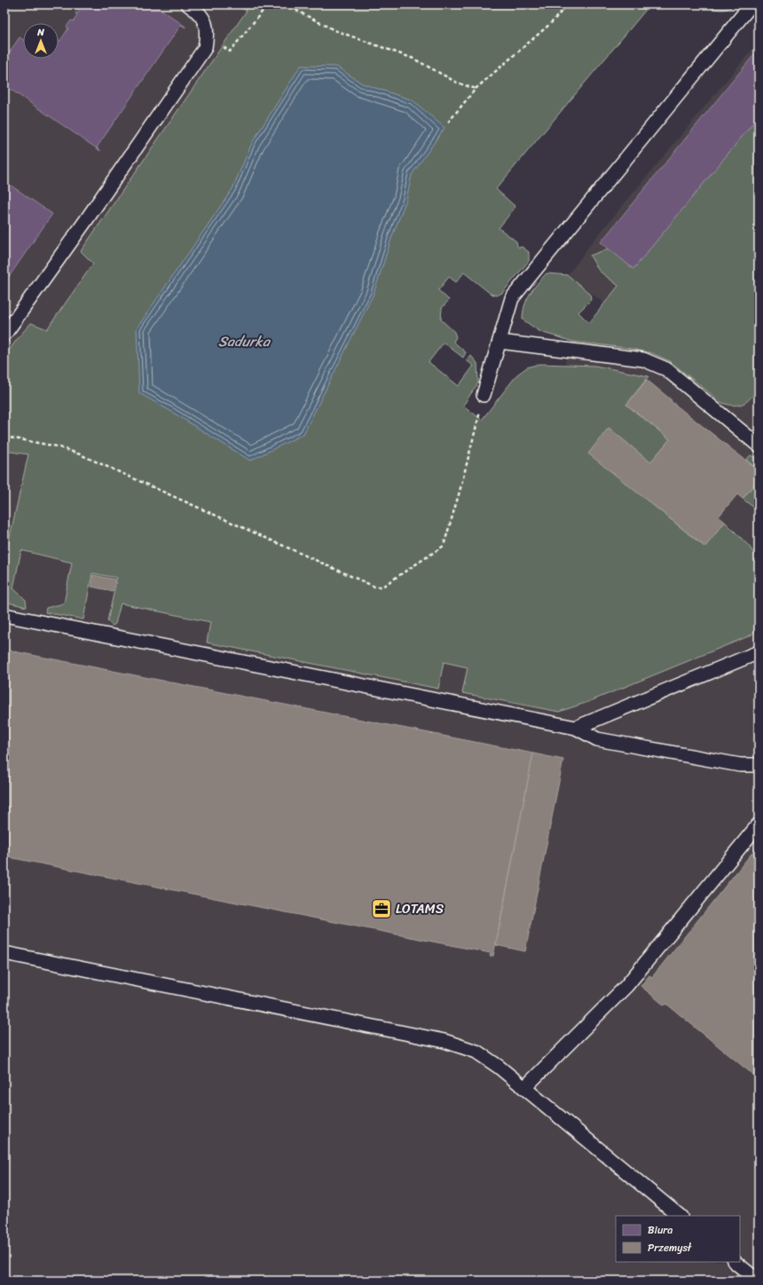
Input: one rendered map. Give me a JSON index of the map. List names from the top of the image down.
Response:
{
  "water": ["Sadurka"],
  "places": {
    "office": ["LOTAMS"]
  },
  "legend": ["Biura", "Przemysł"],
  "north": "top"
}
